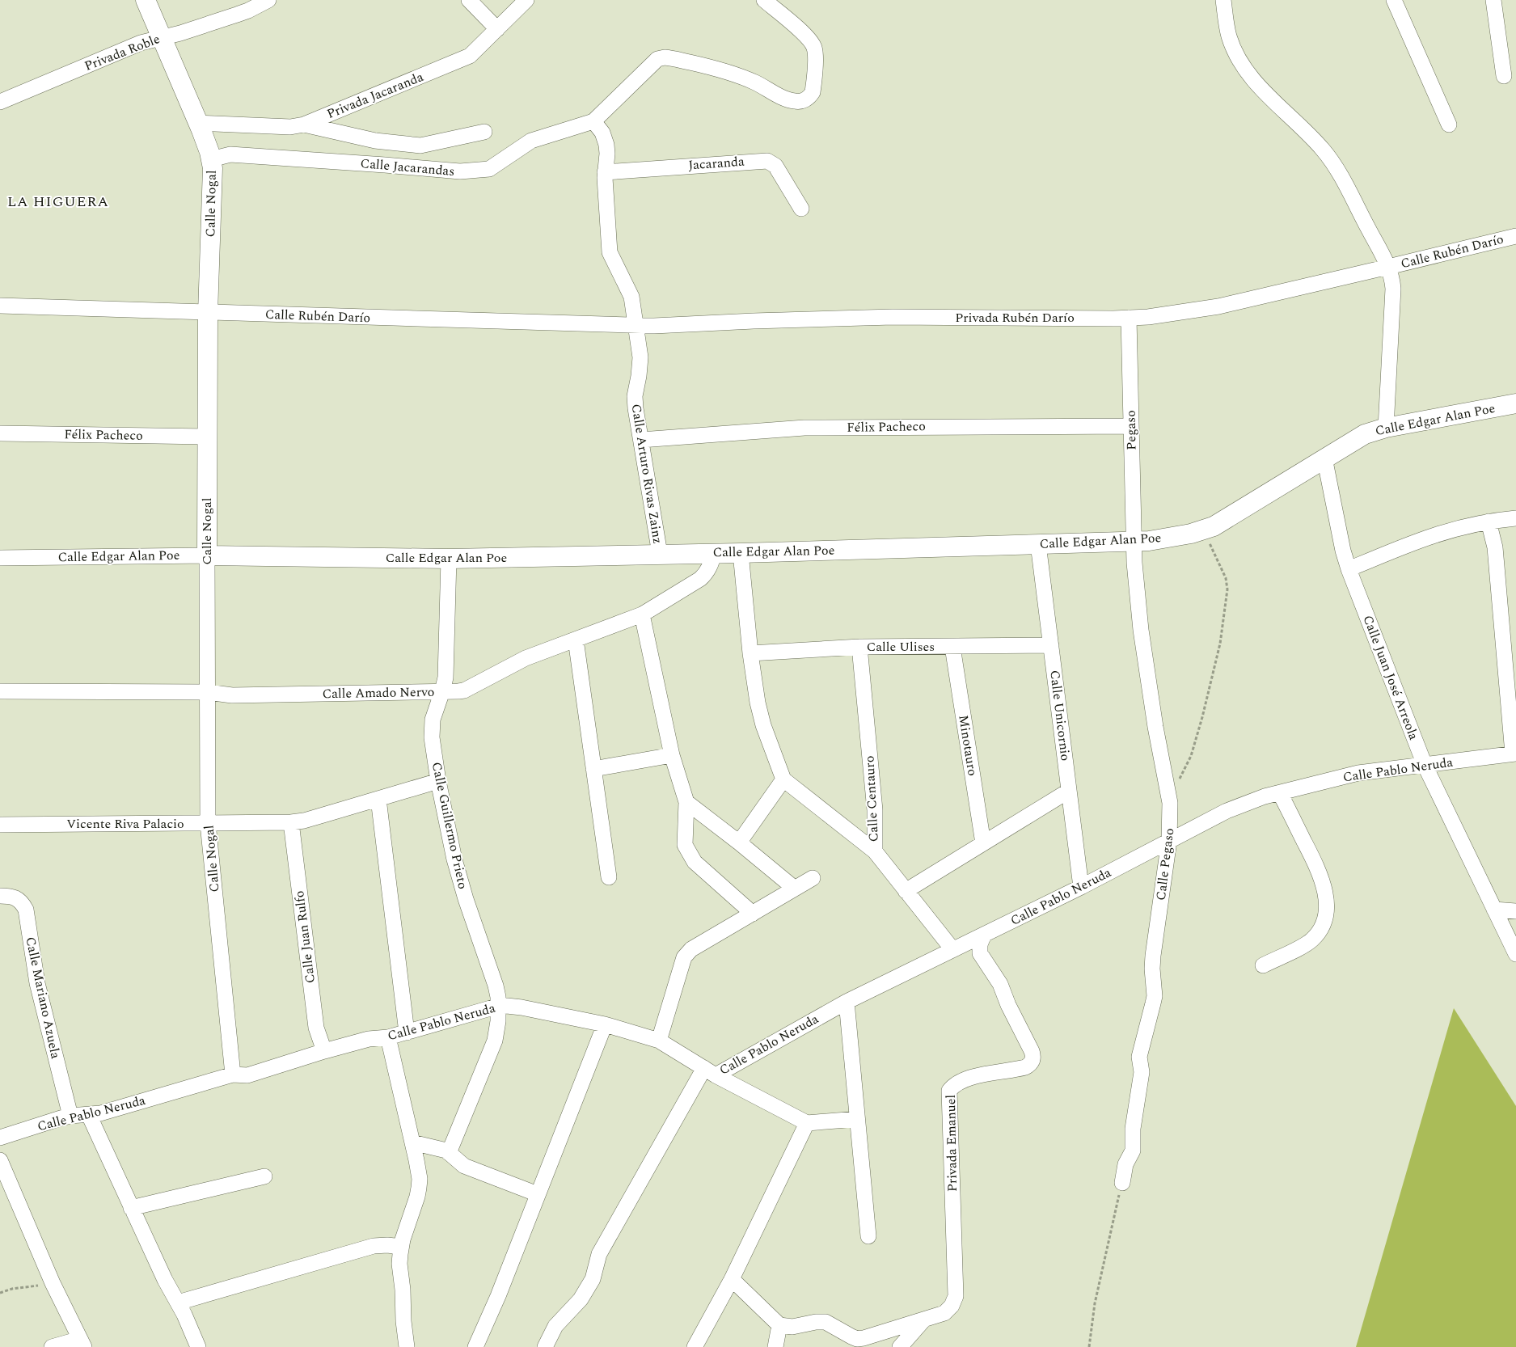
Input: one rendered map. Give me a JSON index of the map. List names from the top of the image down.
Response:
{
  "streets": {
    "street": [
      "Privada Roble",
      "Privada Jacaranda",
      "Jacaranda",
      "Calle Jacarandas",
      "Calle Nogal",
      "Calle Rubén Darío",
      "Privada Rubén Darío",
      "Calle Edgar Alan Poe",
      "Félix Pacheco",
      "Pegaso",
      "Calle Arturo Rivas Zainz",
      "Calle Ulises",
      "Calle Juan José Arreola",
      "Calle Amado Nervo",
      "Calle Unicornio",
      "Minotauro",
      "Calle Pablo Neruda",
      "Calle Centauro",
      "Vicente Riva Palacio",
      "Calle Guillermo Prieto",
      "Calle Pegaso",
      "Calle Juan Rulfo",
      "Calle Mariano Azuela",
      "Privada Emanuel"
    ]
  },
  "crossings": [
    ["Privada Roble", "Calle Nogal"],
    ["Privada Jacaranda", "Calle Nogal"],
    ["Jacaranda", "Calle Arturo Rivas Zainz"],
    ["Calle Jacarandas", "Calle Nogal"],
    ["Calle Jacarandas", "Calle Arturo Rivas Zainz"],
    ["Calle Nogal", "Calle Rubén Darío"],
    ["Calle Nogal", "Calle Edgar Alan Poe"],
    ["Calle Nogal", "Félix Pacheco"],
    ["Calle Nogal", "Calle Amado Nervo"],
    ["Calle Nogal", "Calle Pablo Neruda"],
    ["Calle Nogal", "Vicente Riva Palacio"],
    ["Calle Rubén Darío", "Privada Rubén Darío"],
    ["Calle Rubén Darío", "Calle Arturo Rivas Zainz"],
    ["Privada Rubén Darío", "Pegaso"],
    ["Privada Rubén Darío", "Calle Arturo Rivas Zainz"],
    ["Calle Edgar Alan Poe", "Pegaso"],
    ["Calle Edgar Alan Poe", "Calle Arturo Rivas Zainz"],
    ["Calle Edgar Alan Poe", "Calle Juan José Arreola"],
    ["Calle Edgar Alan Poe", "Calle Amado Nervo"],
    ["Calle Edgar Alan Poe", "Calle Unicornio"],
    ["Calle Edgar Alan Poe", "Calle Guillermo Prieto"],
    ["Calle Edgar Alan Poe", "Calle Pegaso"],
    ["Félix Pacheco", "Pegaso"],
    ["Félix Pacheco", "Calle Arturo Rivas Zainz"],
    ["Pegaso", "Calle Pegaso"],
    ["Calle Ulises", "Calle Unicornio"],
    ["Calle Ulises", "Minotauro"],
    ["Calle Ulises", "Calle Centauro"],
    ["Calle Juan José Arreola", "Calle Pablo Neruda"],
    ["Calle Amado Nervo", "Calle Guillermo Prieto"],
    ["Calle Unicornio", "Calle Pablo Neruda"],
    ["Calle Pablo Neruda", "Calle Centauro"],
    ["Calle Pablo Neruda", "Calle Guillermo Prieto"],
    ["Calle Pablo Neruda", "Calle Pegaso"],
    ["Calle Pablo Neruda", "Calle Juan Rulfo"],
    ["Calle Pablo Neruda", "Calle Mariano Azuela"],
    ["Calle Pablo Neruda", "Privada Emanuel"],
    ["Vicente Riva Palacio", "Calle Guillermo Prieto"],
    ["Vicente Riva Palacio", "Calle Juan Rulfo"]
  ],
  "districts": ["LA HIGUERA"]
}
